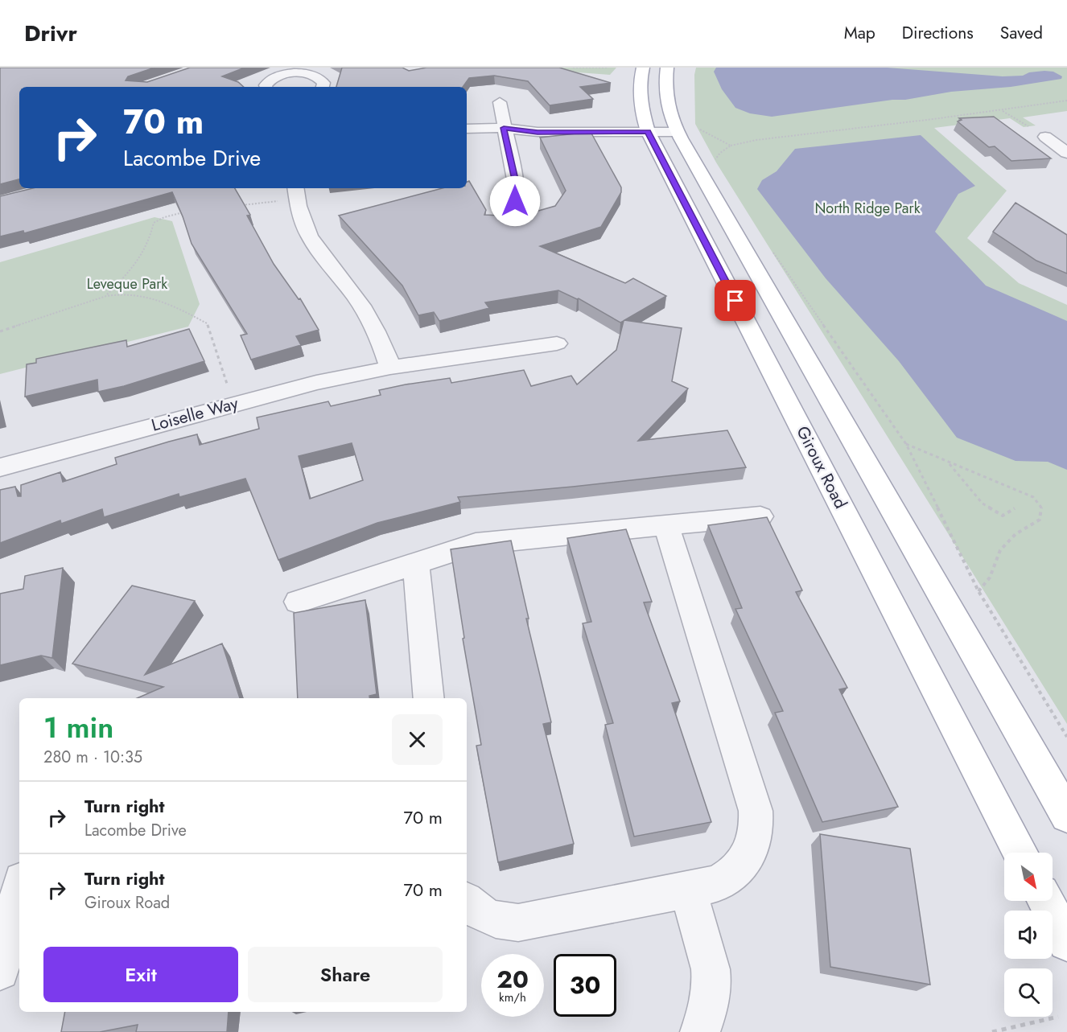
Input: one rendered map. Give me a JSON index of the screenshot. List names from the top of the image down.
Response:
{
  "streets": {
    "main road": ["Giroux Road"],
    "street": ["Loiselle Way"]
  },
  "parks": ["North Ridge Park", "Leveque Park"],
  "north": "bottom right",
  "page": {
    "header": "Drivr",
    "nav": ["Map", "Directions", "Saved"],
    "turn": ["70 m", "Lacombe Drive"],
    "heading": ["1 min", "280 m · 10:35"],
    "list": [
      {
        "name": "Turn right",
        "note": "Lacombe Drive",
        "value": "70 m"
      },
      {
        "name": "Turn right",
        "note": "Giroux Road",
        "value": "70 m"
      }
    ],
    "buttons": ["Exit", "Share"],
    "speed": "20 km/h",
    "limit": "30"
  }
}
